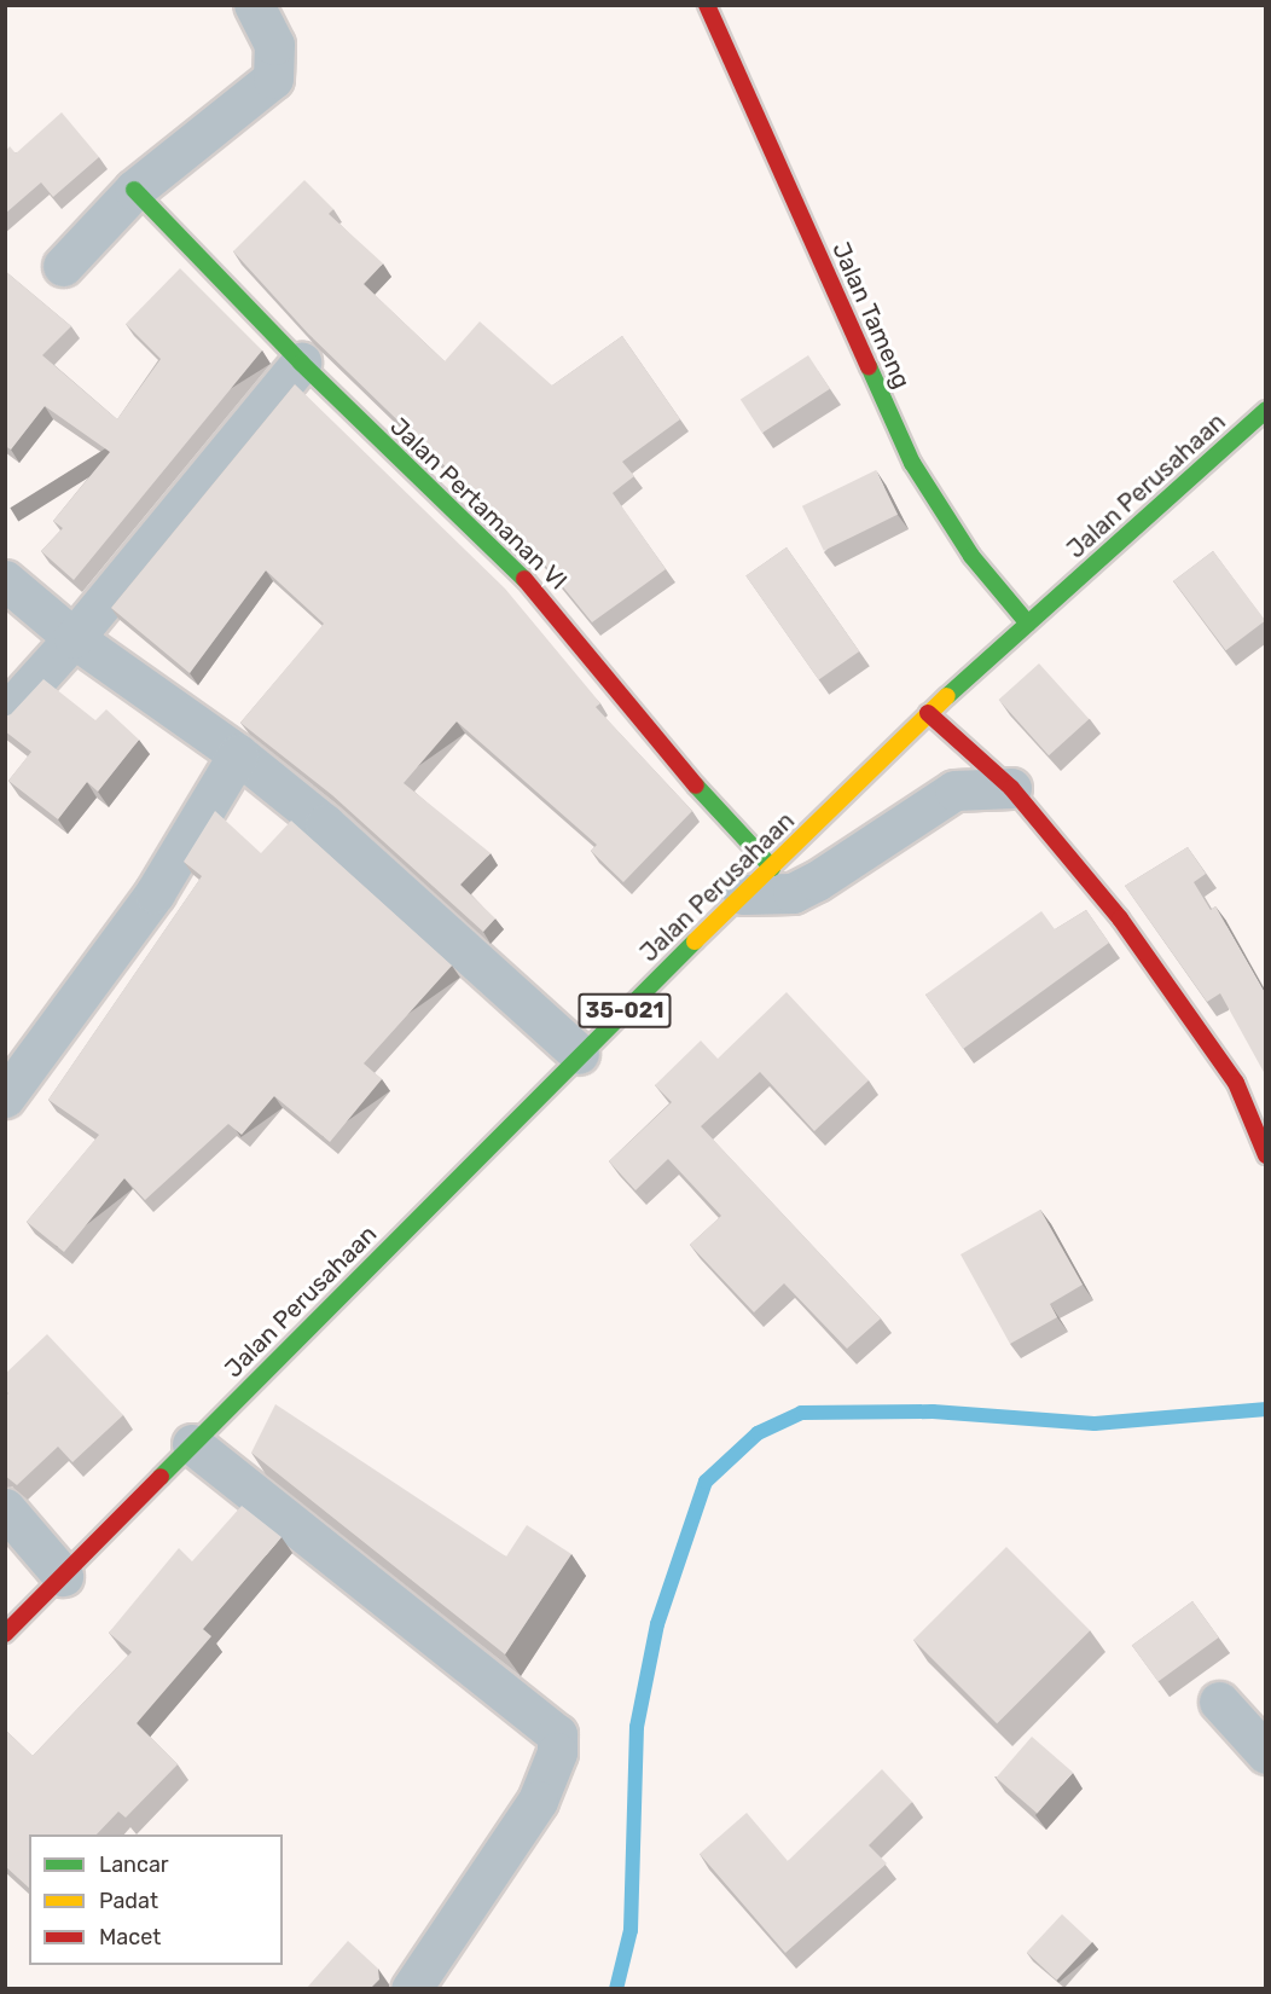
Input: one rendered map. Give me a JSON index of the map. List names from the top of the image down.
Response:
{
  "streets": {
    "street": [
      "Jalan Tameng",
      "Jalan Perusahaan",
      "Jalan Pertamanan VI",
      "35-021"
    ]
  },
  "crossings": [
    ["Jalan Tameng", "Jalan Perusahaan"],
    ["Jalan Perusahaan", "Jalan Pertamanan VI"]
  ],
  "legend": ["Lancar", "Padat", "Macet"]
}
